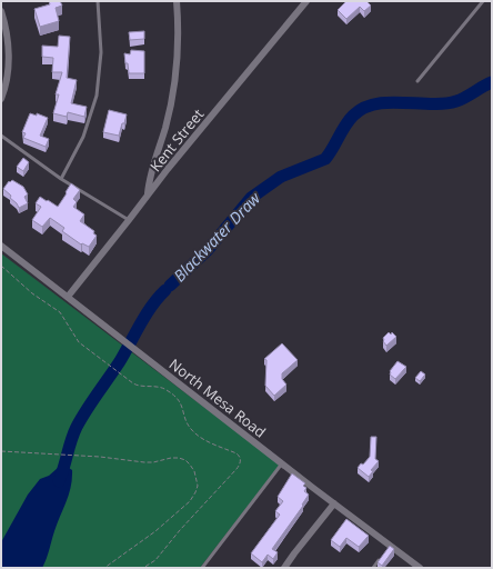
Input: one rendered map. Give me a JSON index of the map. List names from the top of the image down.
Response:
{
  "streets": {
    "street": ["Kent Street", "North Mesa Road"]
  },
  "crossings": [
    ["Kent Street", "North Mesa Road"]
  ],
  "water": ["Blackwater Draw"]
}
